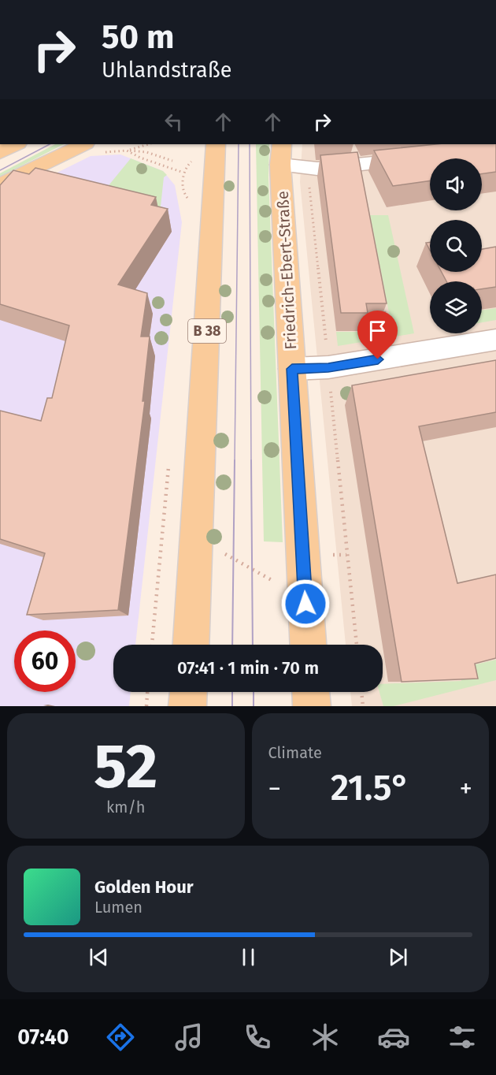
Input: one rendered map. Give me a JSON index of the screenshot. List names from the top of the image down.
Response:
{
  "streets": {
    "main road": ["Friedrich-Ebert-Straße", "B 38"]
  },
  "page": {
    "turn": ["50 m", "Uhlandstraße"],
    "limit": "60",
    "trip": "07:41 · 1 min · 70 m",
    "tile": [
      ["52", "km/h"],
      "Climate"
    ],
    "heat": ["−", "21.5°", "+"],
    "song": ["Golden Hour", "Lumen"],
    "tabs": "07:40"
  }
}
